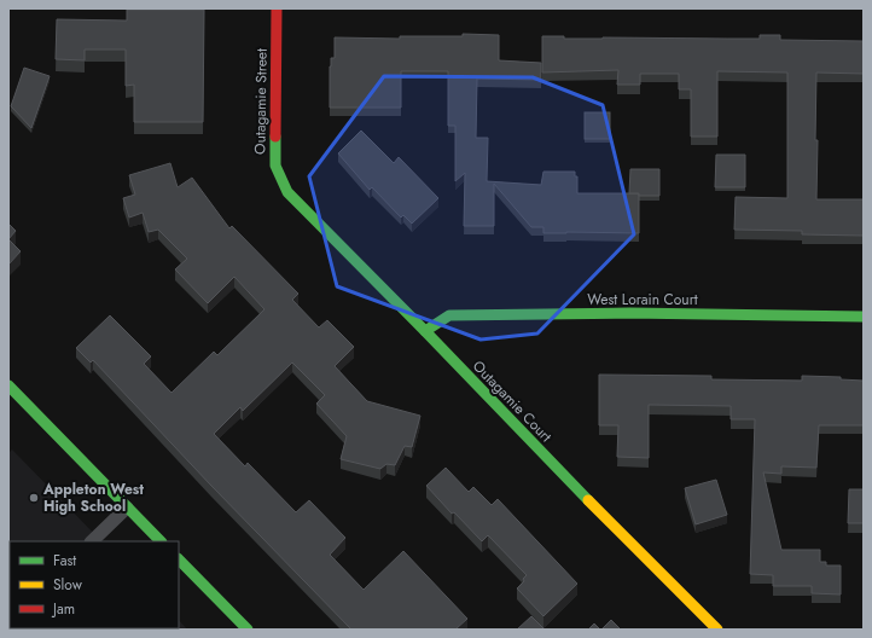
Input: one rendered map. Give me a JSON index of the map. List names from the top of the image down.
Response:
{
  "streets": {
    "street": ["Outagamie Street", "West Lorain Court", "Outagamie Court"]
  },
  "crossings": [
    ["Outagamie Street", "Outagamie Court"],
    ["West Lorain Court", "Outagamie Court"]
  ],
  "places": ["Appleton West High School"],
  "legend": ["Fast", "Slow", "Jam"]
}
